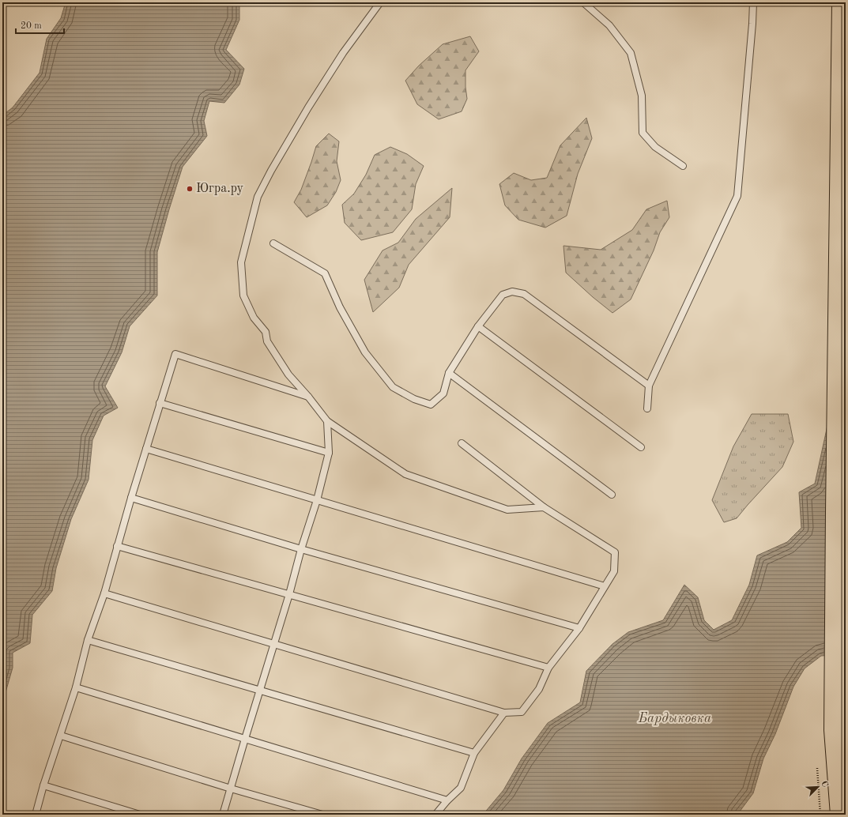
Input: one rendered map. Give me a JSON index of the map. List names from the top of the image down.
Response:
{
  "water": ["Бардыковка"],
  "places": ["Югра.ру"],
  "scale_bar": "20 m",
  "north": "top right"
}
